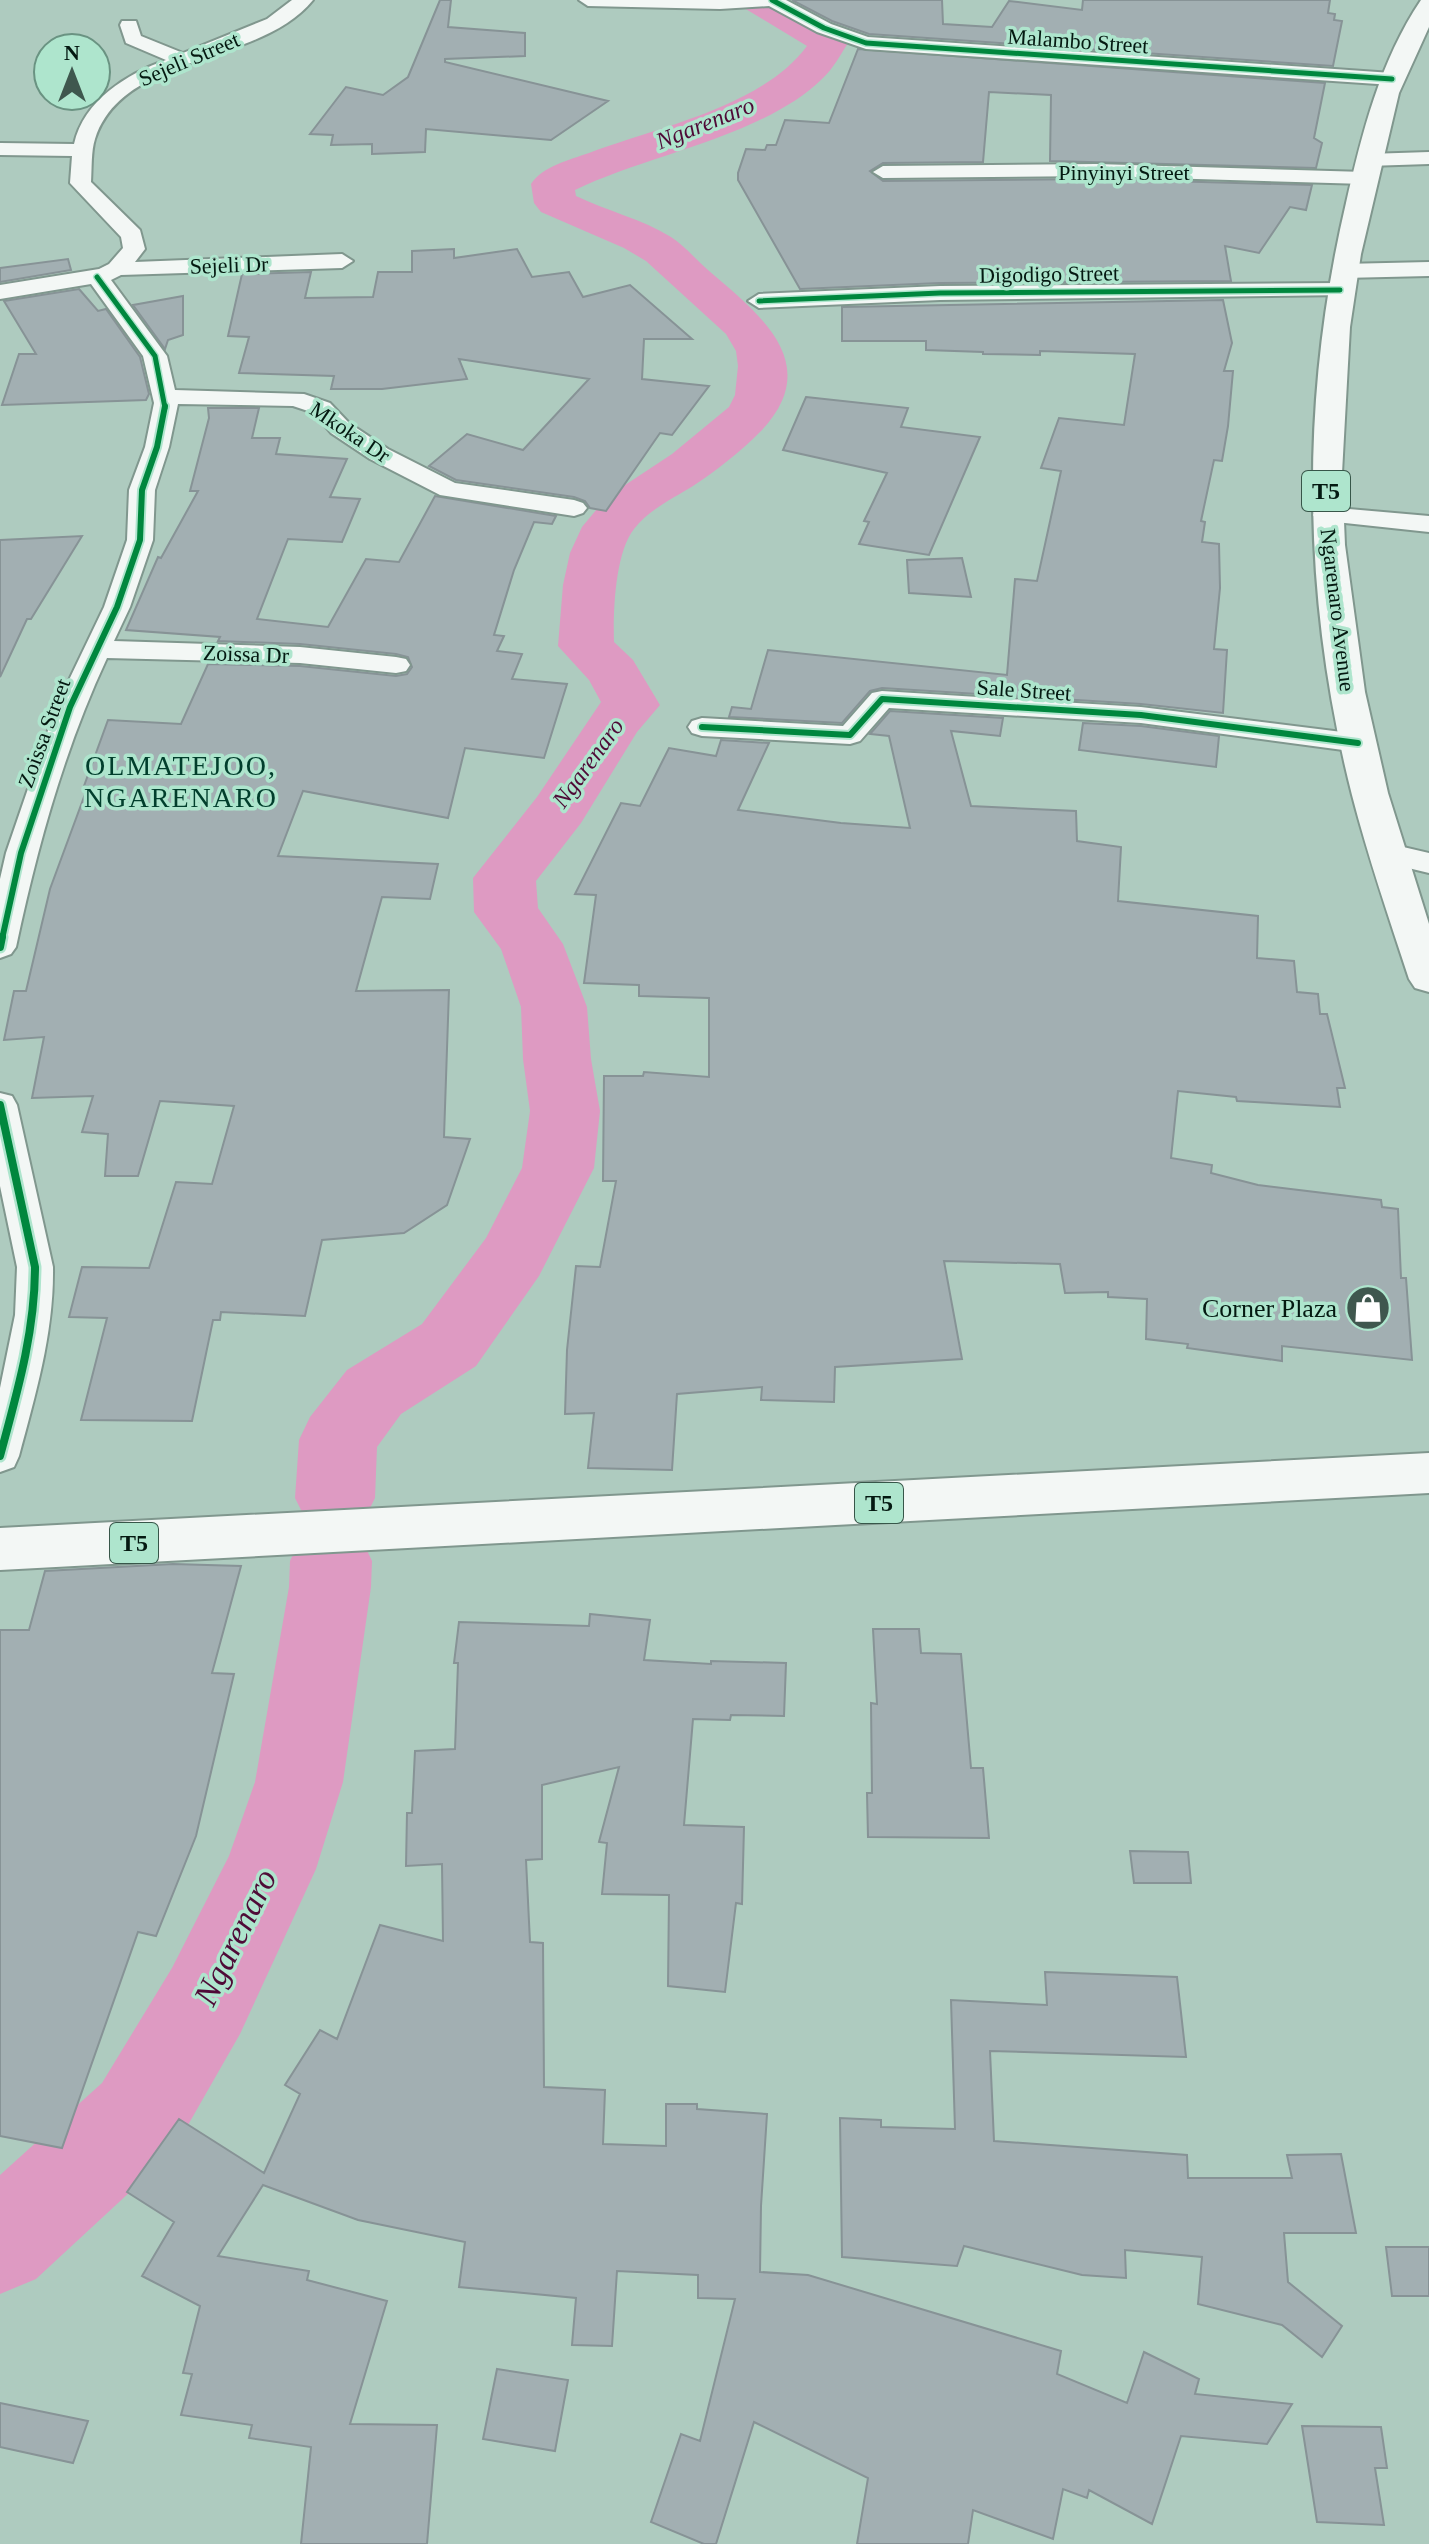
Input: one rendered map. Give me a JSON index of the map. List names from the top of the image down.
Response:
{
  "streets": {
    "highway": ["T5", "Ngarenaro Avenue"],
    "street": [
      "Malambo Street",
      "Sejeli Street",
      "Pinyinyi Street",
      "Sejeli Dr",
      "Digodigo Street",
      "Mkoka Dr",
      "Zoissa Dr",
      "Sale Street",
      "Zoissa Street"
    ]
  },
  "crossings": [
    ["Malambo Street", "Ngarenaro Avenue"],
    ["Sejeli Street", "Sejeli Dr"],
    ["Pinyinyi Street", "Ngarenaro Avenue"],
    ["Digodigo Street", "Ngarenaro Avenue"],
    ["Mkoka Dr", "Zoissa Street"],
    ["Ngarenaro Avenue", "Sale Street"],
    ["Zoissa Dr", "Zoissa Street"]
  ],
  "districts": ["OLMATEJOO, NGARENARO"],
  "water": ["Ngarenaro"],
  "places": {
    "shop": ["Corner Plaza"]
  },
  "north": "top"
}
